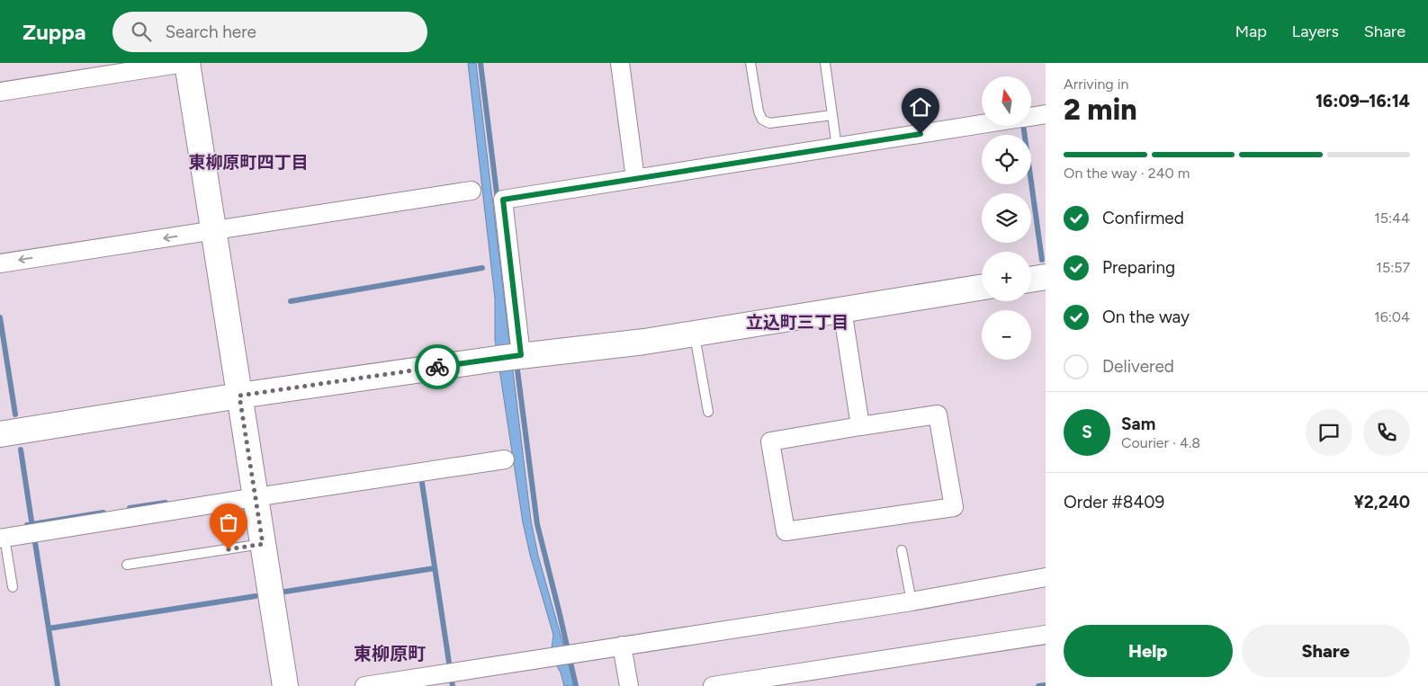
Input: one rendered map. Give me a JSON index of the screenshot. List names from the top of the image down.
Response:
{
  "districts": ["東柳原町四丁目", "立込町三丁目", "東柳原町"],
  "north": "top",
  "page": {
    "header": "Zuppa",
    "search": "Search here",
    "nav": ["Map", "Layers", "Share"],
    "heading": ["2 min", "Arriving in", "16:09–16:14"],
    "panel": [
      "Sam",
      "Courier · 4.8",
      "Order #8409",
      "¥2,240"
    ],
    "map_buttons": ["+", "−"],
    "bar": "On the way · 240 m",
    "list": [
      ["Confirmed", "15:44"],
      ["Preparing", "15:57"],
      ["On the way", "16:04"],
      "Delivered"
    ],
    "round": "S",
    "buttons": ["Help", "Share"]
  }
}
